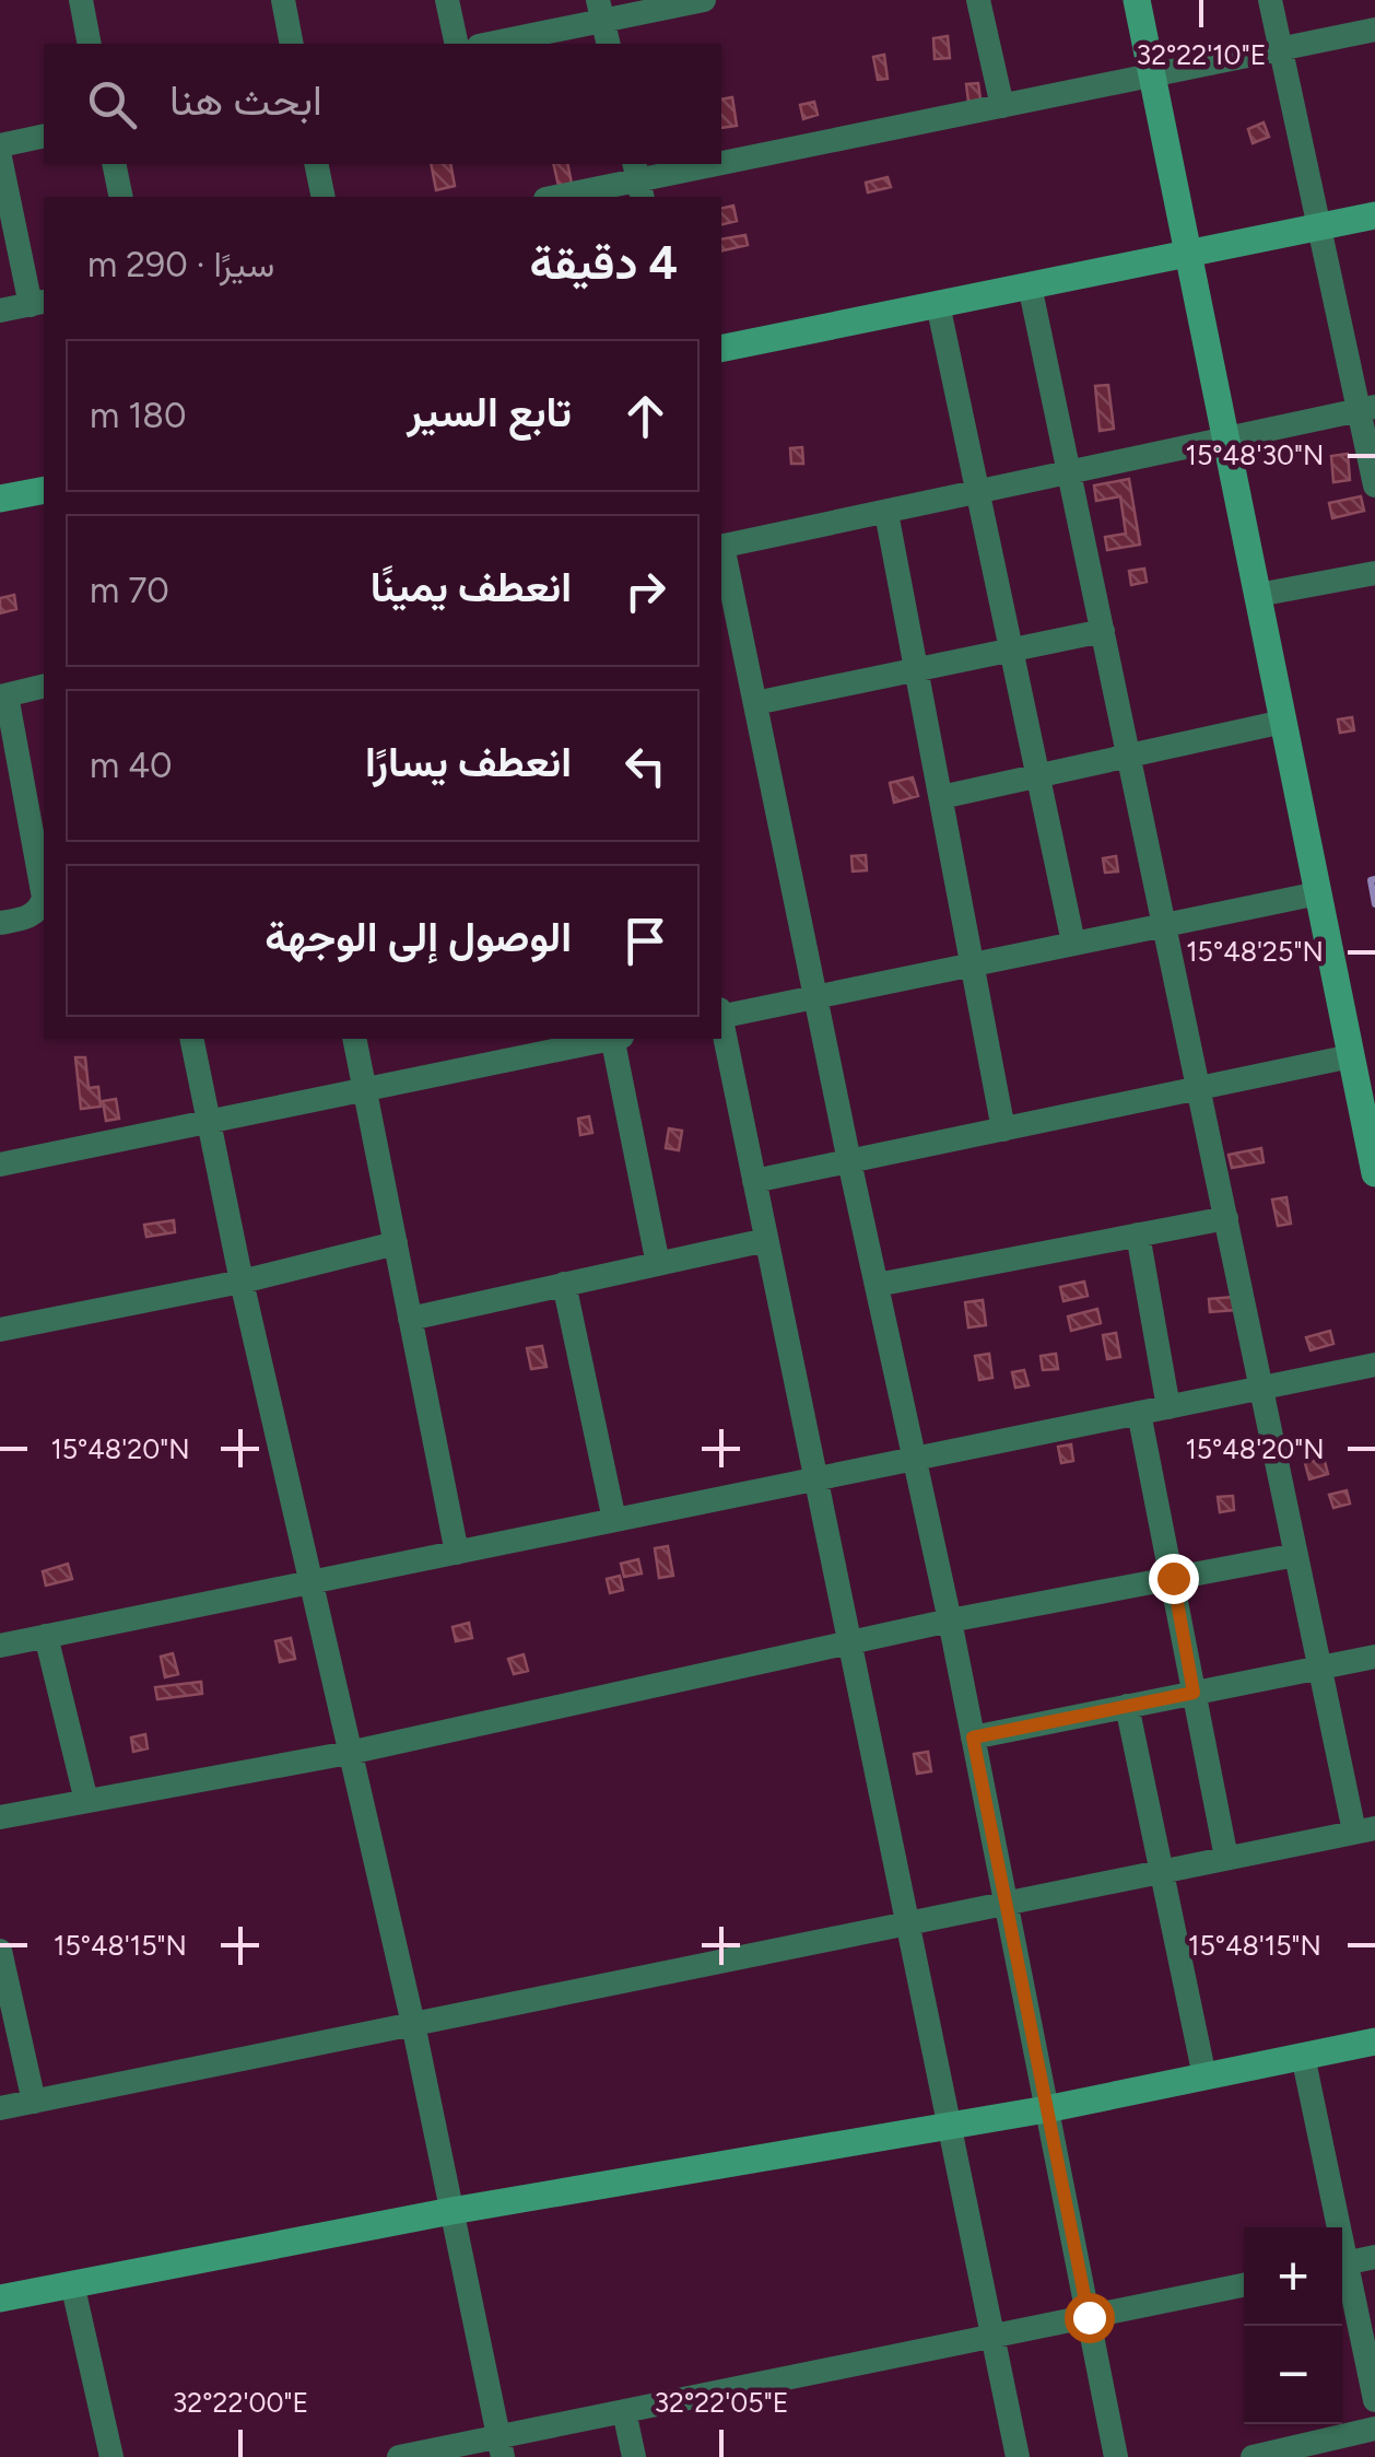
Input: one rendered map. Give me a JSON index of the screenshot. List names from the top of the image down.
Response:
{
  "page": {
    "search": "ابحث هنا",
    "heading": ["4 دقيقة", "سيرًا · 290 m"],
    "list": [
      ["تابع السير", "180 m"],
      ["انعطف يمينًا", "70 m"],
      ["انعطف يسارًا", "40 m"],
      "الوصول إلى الوجهة"
    ],
    "map_buttons": ["+", "−"]
  },
  "coordinates": [
    "32°22'10\"E",
    "15°48'30\"N",
    "15°48'25\"N",
    "15°48'20\"N",
    "15°48'15\"N",
    "32°22'00\"E",
    "32°22'05\"E"
  ]
}
